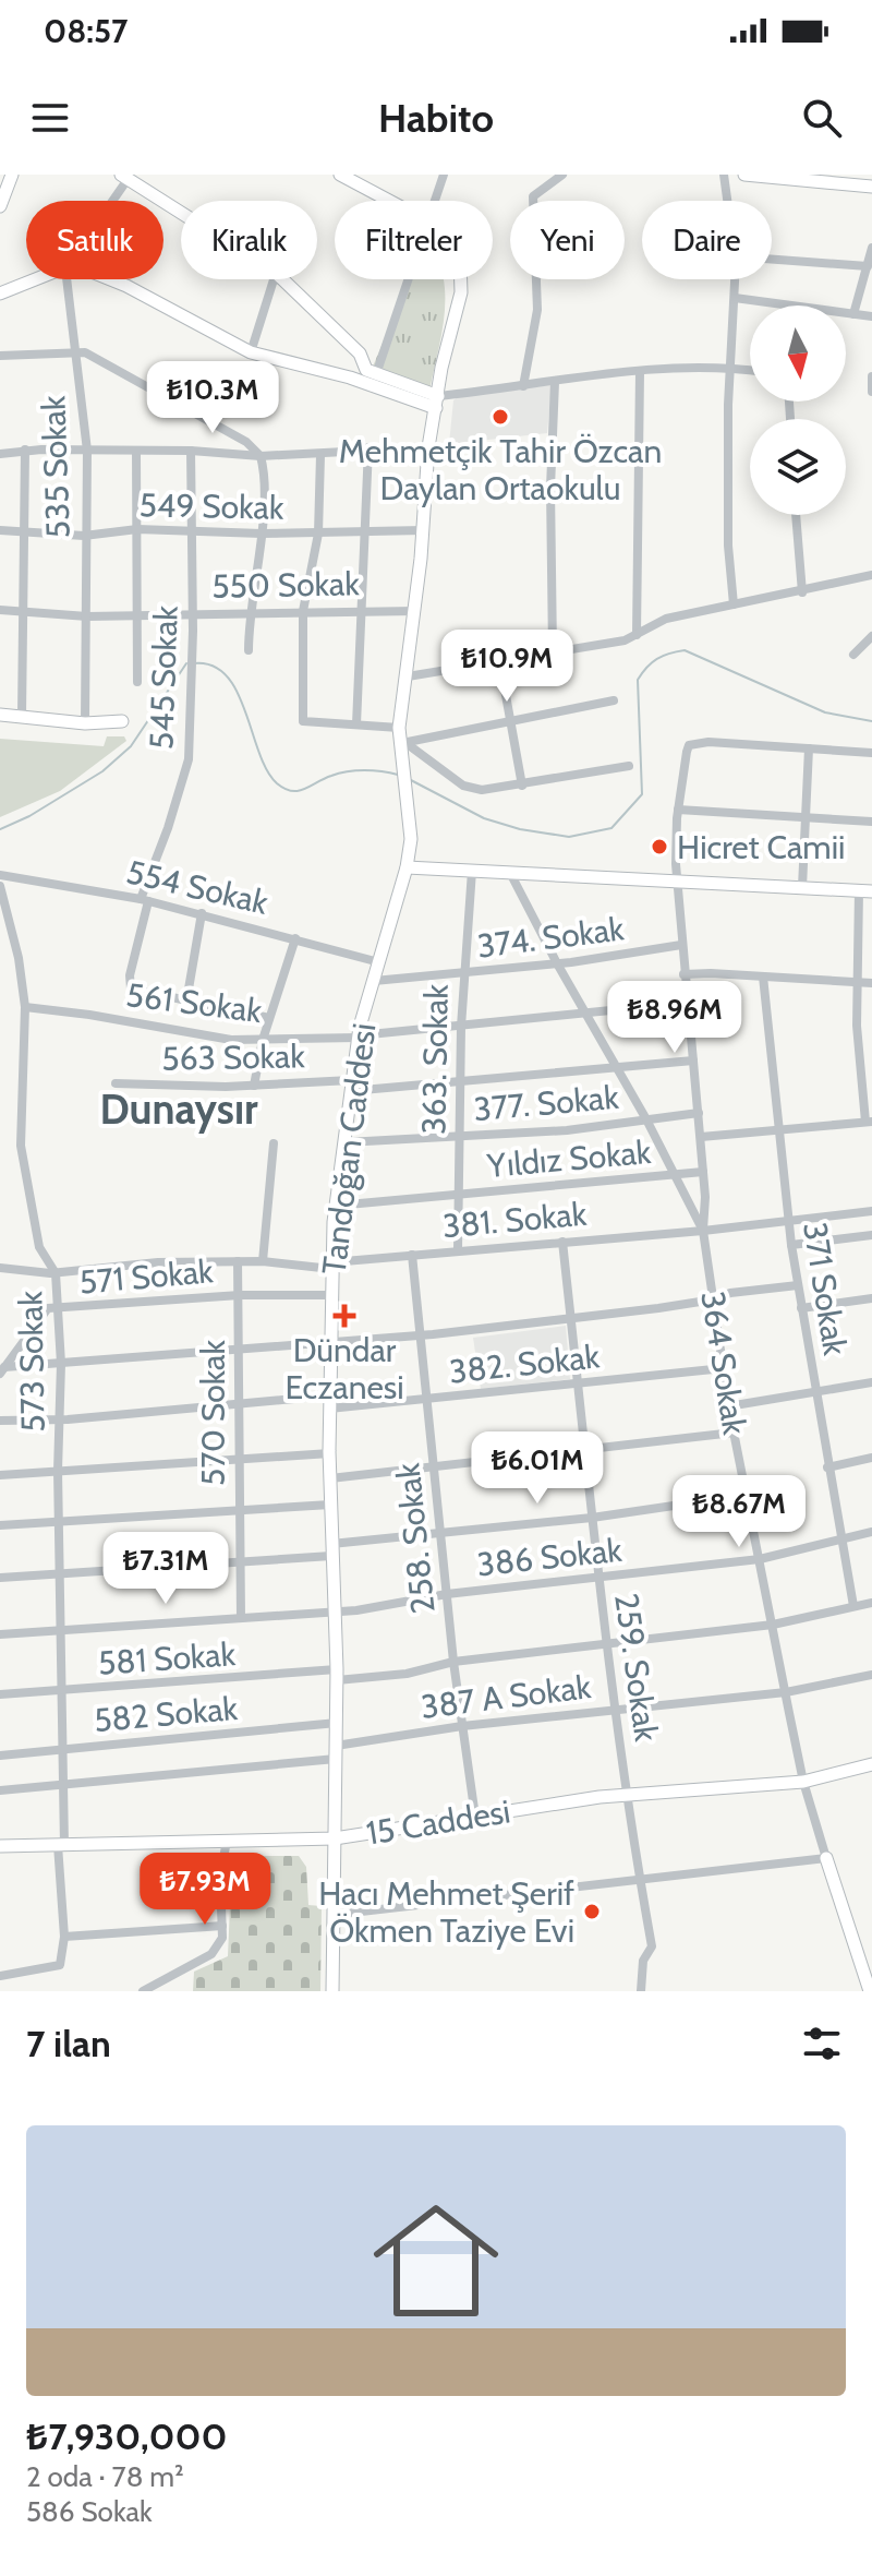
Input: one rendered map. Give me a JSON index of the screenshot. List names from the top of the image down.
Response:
{
  "streets": {
    "street": [
      "535 Sokak",
      "549 Sokak",
      "550 Sokak",
      "545 Sokak",
      "554 Sokak",
      "374. Sokak",
      "561 Sokak",
      "563 Sokak",
      "363. Sokak",
      "377. Sokak",
      "Tandoğan Caddesi",
      "Yıldız Sokak",
      "381. Sokak",
      "571 Sokak",
      "371 Sokak",
      "573 Sokak",
      "364 Sokak",
      "382. Sokak",
      "570 Sokak",
      "258. Sokak",
      "386 Sokak",
      "581 Sokak",
      "259. Sokak",
      "387 A Sokak",
      "582 Sokak",
      "15 Caddesi"
    ]
  },
  "crossings": [
    ["535 Sokak", "549 Sokak"],
    ["535 Sokak", "550 Sokak"],
    ["549 Sokak", "545 Sokak"],
    ["549 Sokak", "Tandoğan Caddesi"],
    ["550 Sokak", "545 Sokak"],
    ["550 Sokak", "Tandoğan Caddesi"],
    ["545 Sokak", "554 Sokak"],
    ["554 Sokak", "Tandoğan Caddesi"],
    ["374. Sokak", "363. Sokak"],
    ["374. Sokak", "Tandoğan Caddesi"],
    ["374. Sokak", "364 Sokak"],
    ["561 Sokak", "363. Sokak"],
    ["561 Sokak", "Tandoğan Caddesi"],
    ["561 Sokak", "573 Sokak"],
    ["561 Sokak", "364 Sokak"],
    ["563 Sokak", "363. Sokak"],
    ["563 Sokak", "Tandoğan Caddesi"],
    ["563 Sokak", "364 Sokak"],
    ["363. Sokak", "377. Sokak"],
    ["363. Sokak", "Yıldız Sokak"],
    ["363. Sokak", "381. Sokak"],
    ["377. Sokak", "Tandoğan Caddesi"],
    ["377. Sokak", "364 Sokak"],
    ["Tandoğan Caddesi", "Yıldız Sokak"],
    ["Tandoğan Caddesi", "381. Sokak"],
    ["Tandoğan Caddesi", "571 Sokak"],
    ["Tandoğan Caddesi", "382. Sokak"],
    ["Tandoğan Caddesi", "386 Sokak"],
    ["Tandoğan Caddesi", "581 Sokak"],
    ["Tandoğan Caddesi", "387 A Sokak"],
    ["Tandoğan Caddesi", "582 Sokak"],
    ["Tandoğan Caddesi", "15 Caddesi"],
    ["Yıldız Sokak", "364 Sokak"],
    ["381. Sokak", "371 Sokak"],
    ["381. Sokak", "573 Sokak"],
    ["381. Sokak", "364 Sokak"],
    ["381. Sokak", "570 Sokak"],
    ["381. Sokak", "258. Sokak"],
    ["381. Sokak", "259. Sokak"],
    ["571 Sokak", "573 Sokak"],
    ["571 Sokak", "570 Sokak"],
    ["371 Sokak", "386 Sokak"],
    ["371 Sokak", "581 Sokak"],
    ["573 Sokak", "382. Sokak"],
    ["573 Sokak", "386 Sokak"],
    ["573 Sokak", "581 Sokak"],
    ["573 Sokak", "387 A Sokak"],
    ["573 Sokak", "582 Sokak"],
    ["573 Sokak", "15 Caddesi"],
    ["364 Sokak", "382. Sokak"],
    ["364 Sokak", "386 Sokak"],
    ["364 Sokak", "581 Sokak"],
    ["364 Sokak", "387 A Sokak"],
    ["364 Sokak", "15 Caddesi"],
    ["382. Sokak", "570 Sokak"],
    ["382. Sokak", "258. Sokak"],
    ["382. Sokak", "259. Sokak"],
    ["570 Sokak", "386 Sokak"],
    ["258. Sokak", "386 Sokak"],
    ["258. Sokak", "581 Sokak"],
    ["258. Sokak", "387 A Sokak"],
    ["258. Sokak", "15 Caddesi"],
    ["386 Sokak", "259. Sokak"],
    ["581 Sokak", "259. Sokak"],
    ["259. Sokak", "387 A Sokak"],
    ["259. Sokak", "15 Caddesi"]
  ],
  "districts": ["Dunaysır"],
  "places": {
    "other": ["Mehmetçik Tahir Özcan Daylan Ortaokulu", "Hicret Camii", "Hacı Mehmet Şerif Ökmen Taziye Evi"],
    "health": ["Dündar Eczanesi"]
  },
  "north": "bottom",
  "page": {
    "status": "08:57",
    "header": "Habito",
    "chip": [
      "Satılık",
      "Kiralık",
      "Filtreler",
      "Yeni",
      "Daire"
    ],
    "price": [
      "₺10.3M",
      "₺10.9M",
      "₺8.96M",
      "₺6.01M",
      "₺8.67M",
      "₺7.31M",
      "₺7.93M"
    ],
    "heading": "7 ilan",
    "list": [
      {
        "name": "₺7,930,000",
        "note": "2 oda · 78 m² · 586 Sokak"
      }
    ]
  }
}
